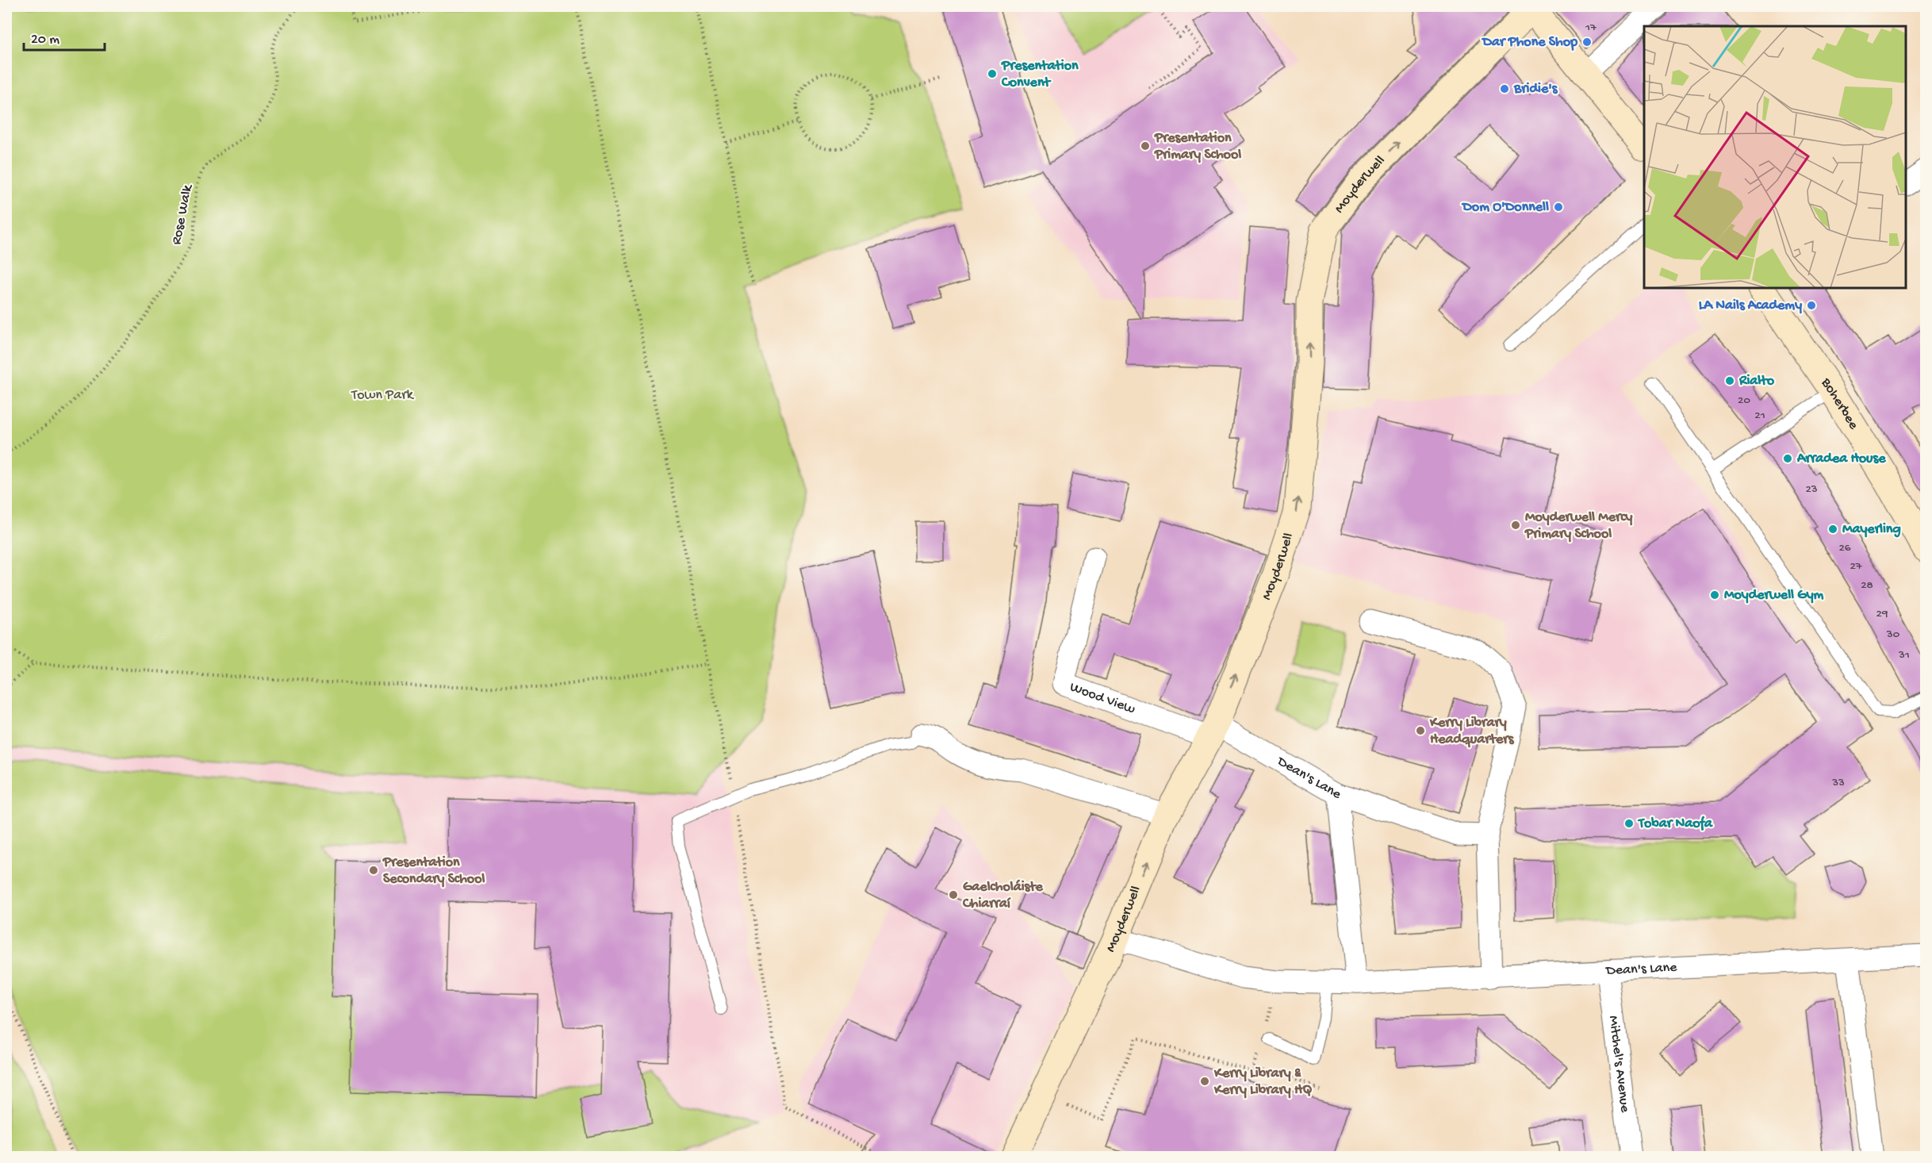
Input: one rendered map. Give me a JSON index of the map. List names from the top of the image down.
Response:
{
  "streets": {
    "main road": ["Moyderwell", "Boherbee"],
    "street": ["Wood View", "Dean's Lane", "Mitchel's Avenue"],
    "path": ["Rose Walk"]
  },
  "crossings": [
    ["Moyderwell", "Wood View"],
    ["Moyderwell", "Dean's Lane"],
    ["Wood View", "Dean's Lane"],
    ["Dean's Lane", "Mitchel's Avenue"]
  ],
  "one_way": ["Moyderwell"],
  "parks": ["Town Park"],
  "places": [
    "Dar Phone Shop",
    "Presentation Convent",
    "Bridie's",
    "Presentation Primary School",
    "Dom O'Donnell",
    "LA Nails Academy",
    "Rialto",
    "Arradea House",
    "Moyderwell Mercy Primary School",
    "Mayerling",
    "Moyderwell Gym",
    "Kerry Library Headquarters",
    "Tobar Naofa",
    "Presentation Secondary School",
    "Gaelcholáiste Chiarraí",
    "Kerry Library & Kerry Library HQ"
  ],
  "house_numbers": [
    "17",
    "20",
    "21",
    "23",
    "26",
    "27",
    "28",
    "29",
    "30",
    "31",
    "33"
  ],
  "scale_bar": "20 m"
}
